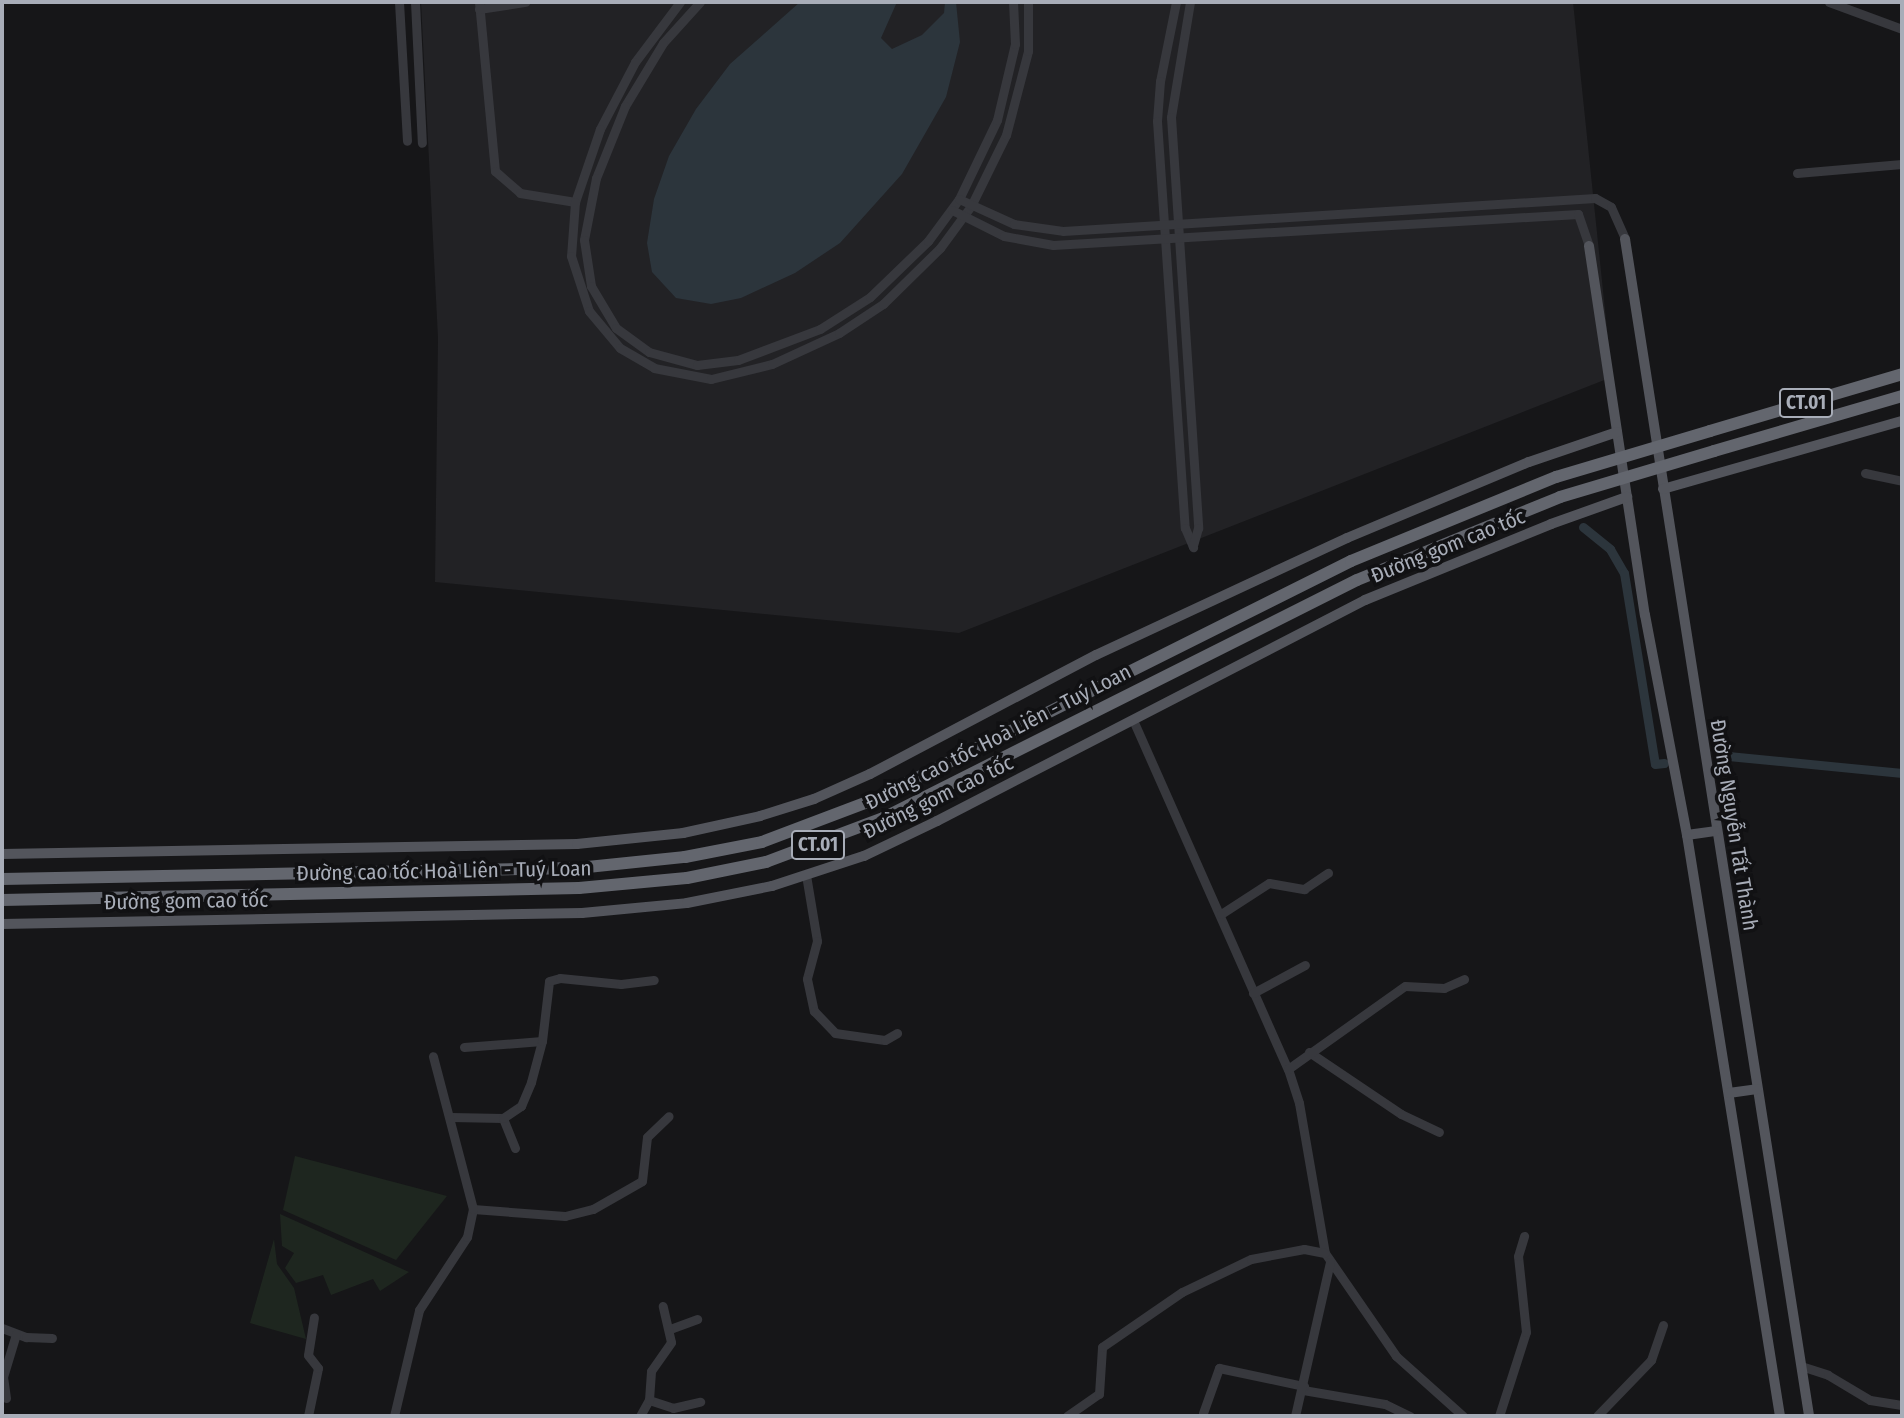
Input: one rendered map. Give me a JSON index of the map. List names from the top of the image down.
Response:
{
  "streets": {
    "highway": ["CT.01", "Đường cao tốc Hoà Liên - Tuý Loan"],
    "main road": ["Đường gom cao tốc", "Đường Nguyễn Tất Thành"]
  }
}
